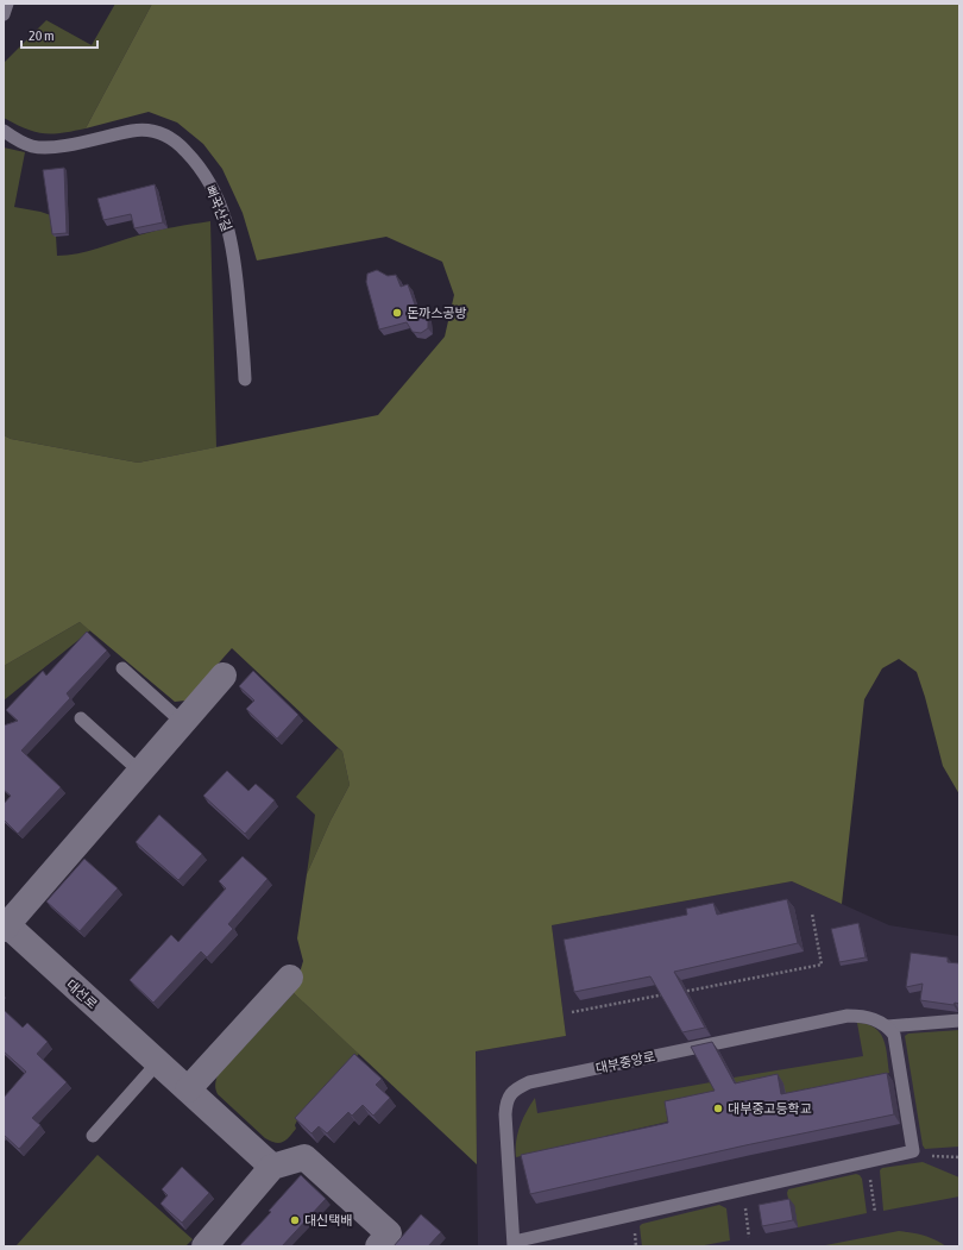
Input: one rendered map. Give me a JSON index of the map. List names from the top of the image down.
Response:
{
  "streets": {
    "street": ["대선로"],
    "lane": ["뻐꾹산길", "대부중앙로"]
  },
  "places": ["돈까스공방", "대부중고등학교", "대신택배"],
  "scale_bar": "20 m"
}
